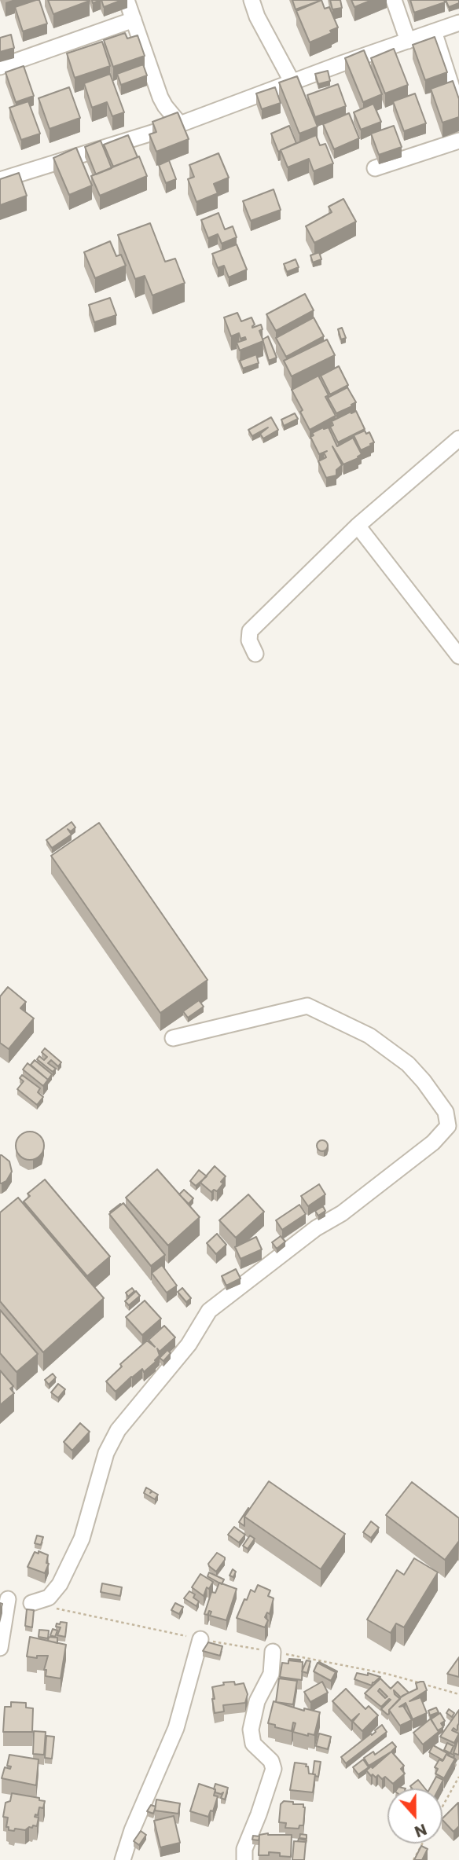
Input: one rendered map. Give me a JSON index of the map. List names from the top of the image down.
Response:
{
  "north": "bottom"
}
